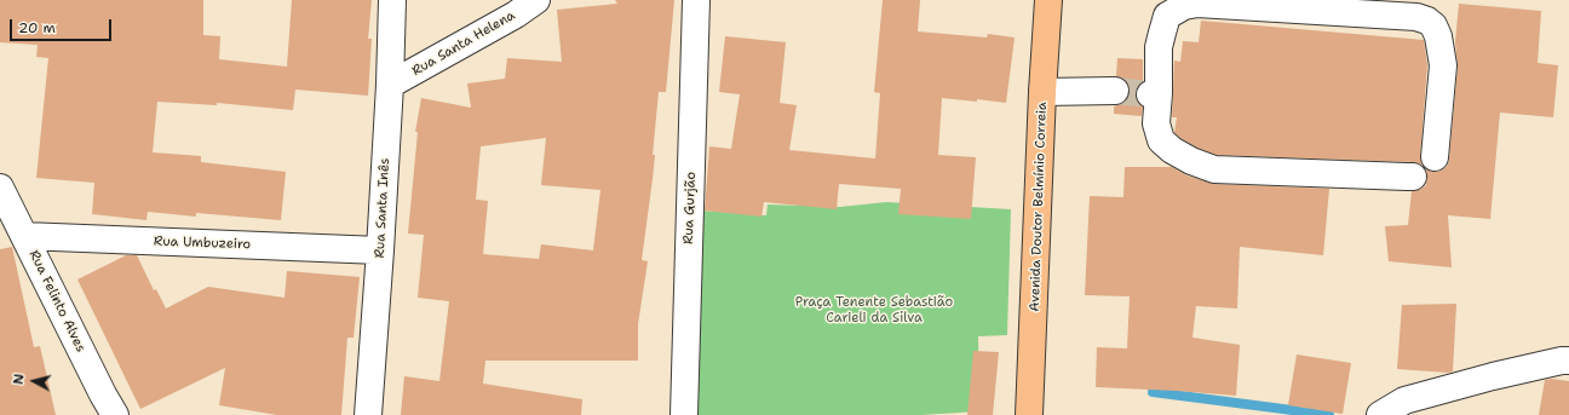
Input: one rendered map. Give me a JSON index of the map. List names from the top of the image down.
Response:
{
  "streets": {
    "main road": ["Avenida Doutor Belmínio Correia"],
    "street": [
      "Rua Santa Helena",
      "Rua Santa Inês",
      "Rua Gurjão",
      "Rua Umbuzeiro",
      "Rua Felinto Alves"
    ]
  },
  "crossings": [
    ["Rua Santa Helena", "Rua Santa Inês"],
    ["Rua Santa Inês", "Rua Umbuzeiro"],
    ["Rua Umbuzeiro", "Rua Felinto Alves"]
  ],
  "parks": ["Praça Tenente Sebastião Carieli da Silva"],
  "scale_bar": "20 m",
  "north": "left"
}
